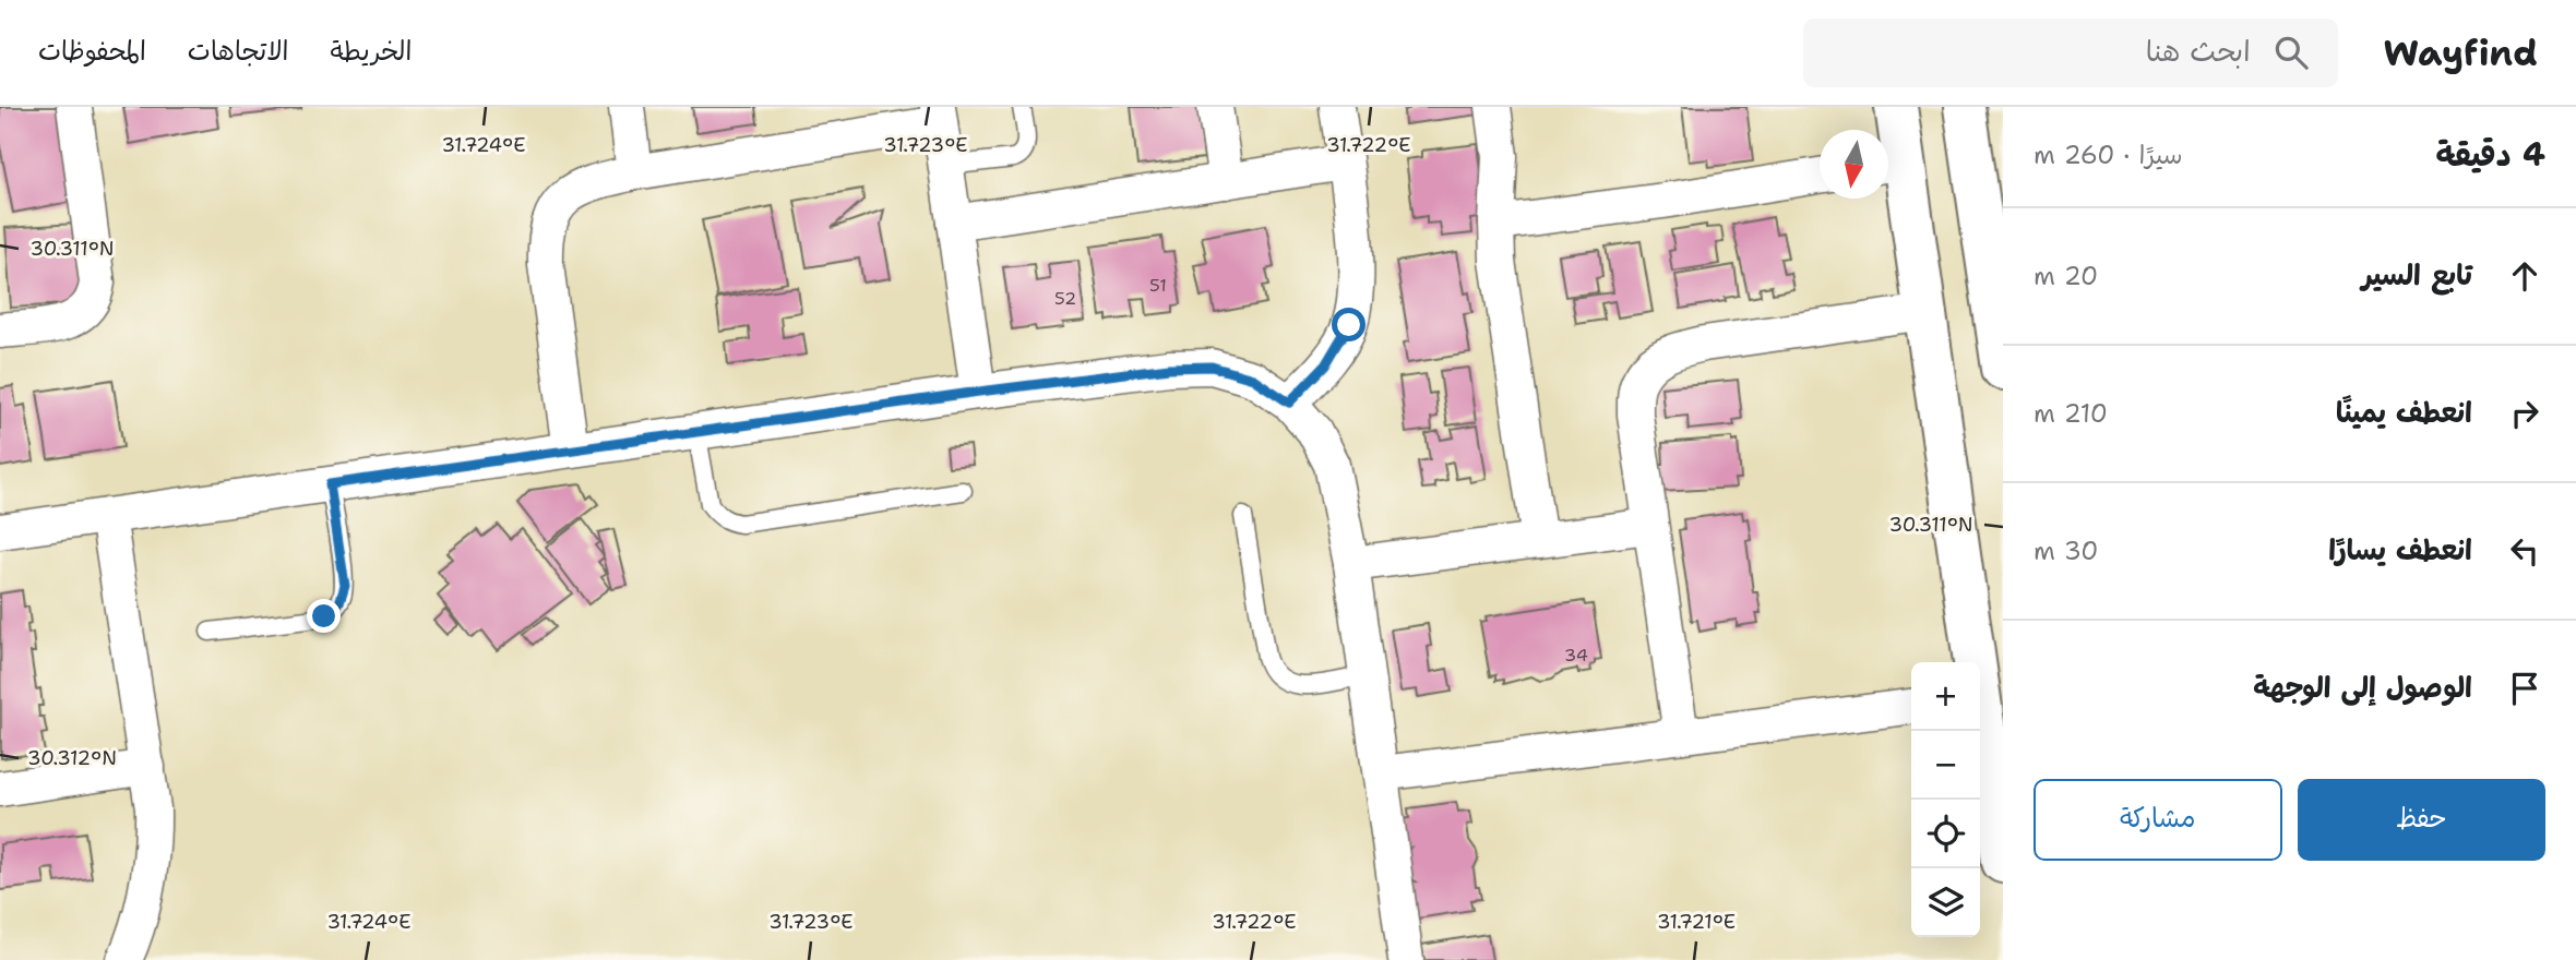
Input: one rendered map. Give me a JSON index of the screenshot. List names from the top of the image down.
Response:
{
  "house_numbers": ["51", "52", "34"],
  "north": "bottom",
  "page": {
    "header": "Wayfind",
    "search": "ابحث هنا",
    "nav": ["الخريطة", "الاتجاهات", "المحفوظات"],
    "heading": ["4 دقيقة", "سيرًا · 260 m"],
    "list": [
      ["تابع السير", "20 m"],
      ["انعطف يمينًا", "210 m"],
      ["انعطف يسارًا", "30 m"],
      "الوصول إلى الوجهة"
    ],
    "map_buttons": ["+", "−"],
    "buttons": ["حفظ", "مشاركة"]
  },
  "coordinates": [
    "31.724°E",
    "31.723°E",
    "31.722°E",
    "30.311°N",
    "30.312°N",
    "31.721°E"
  ]
}
